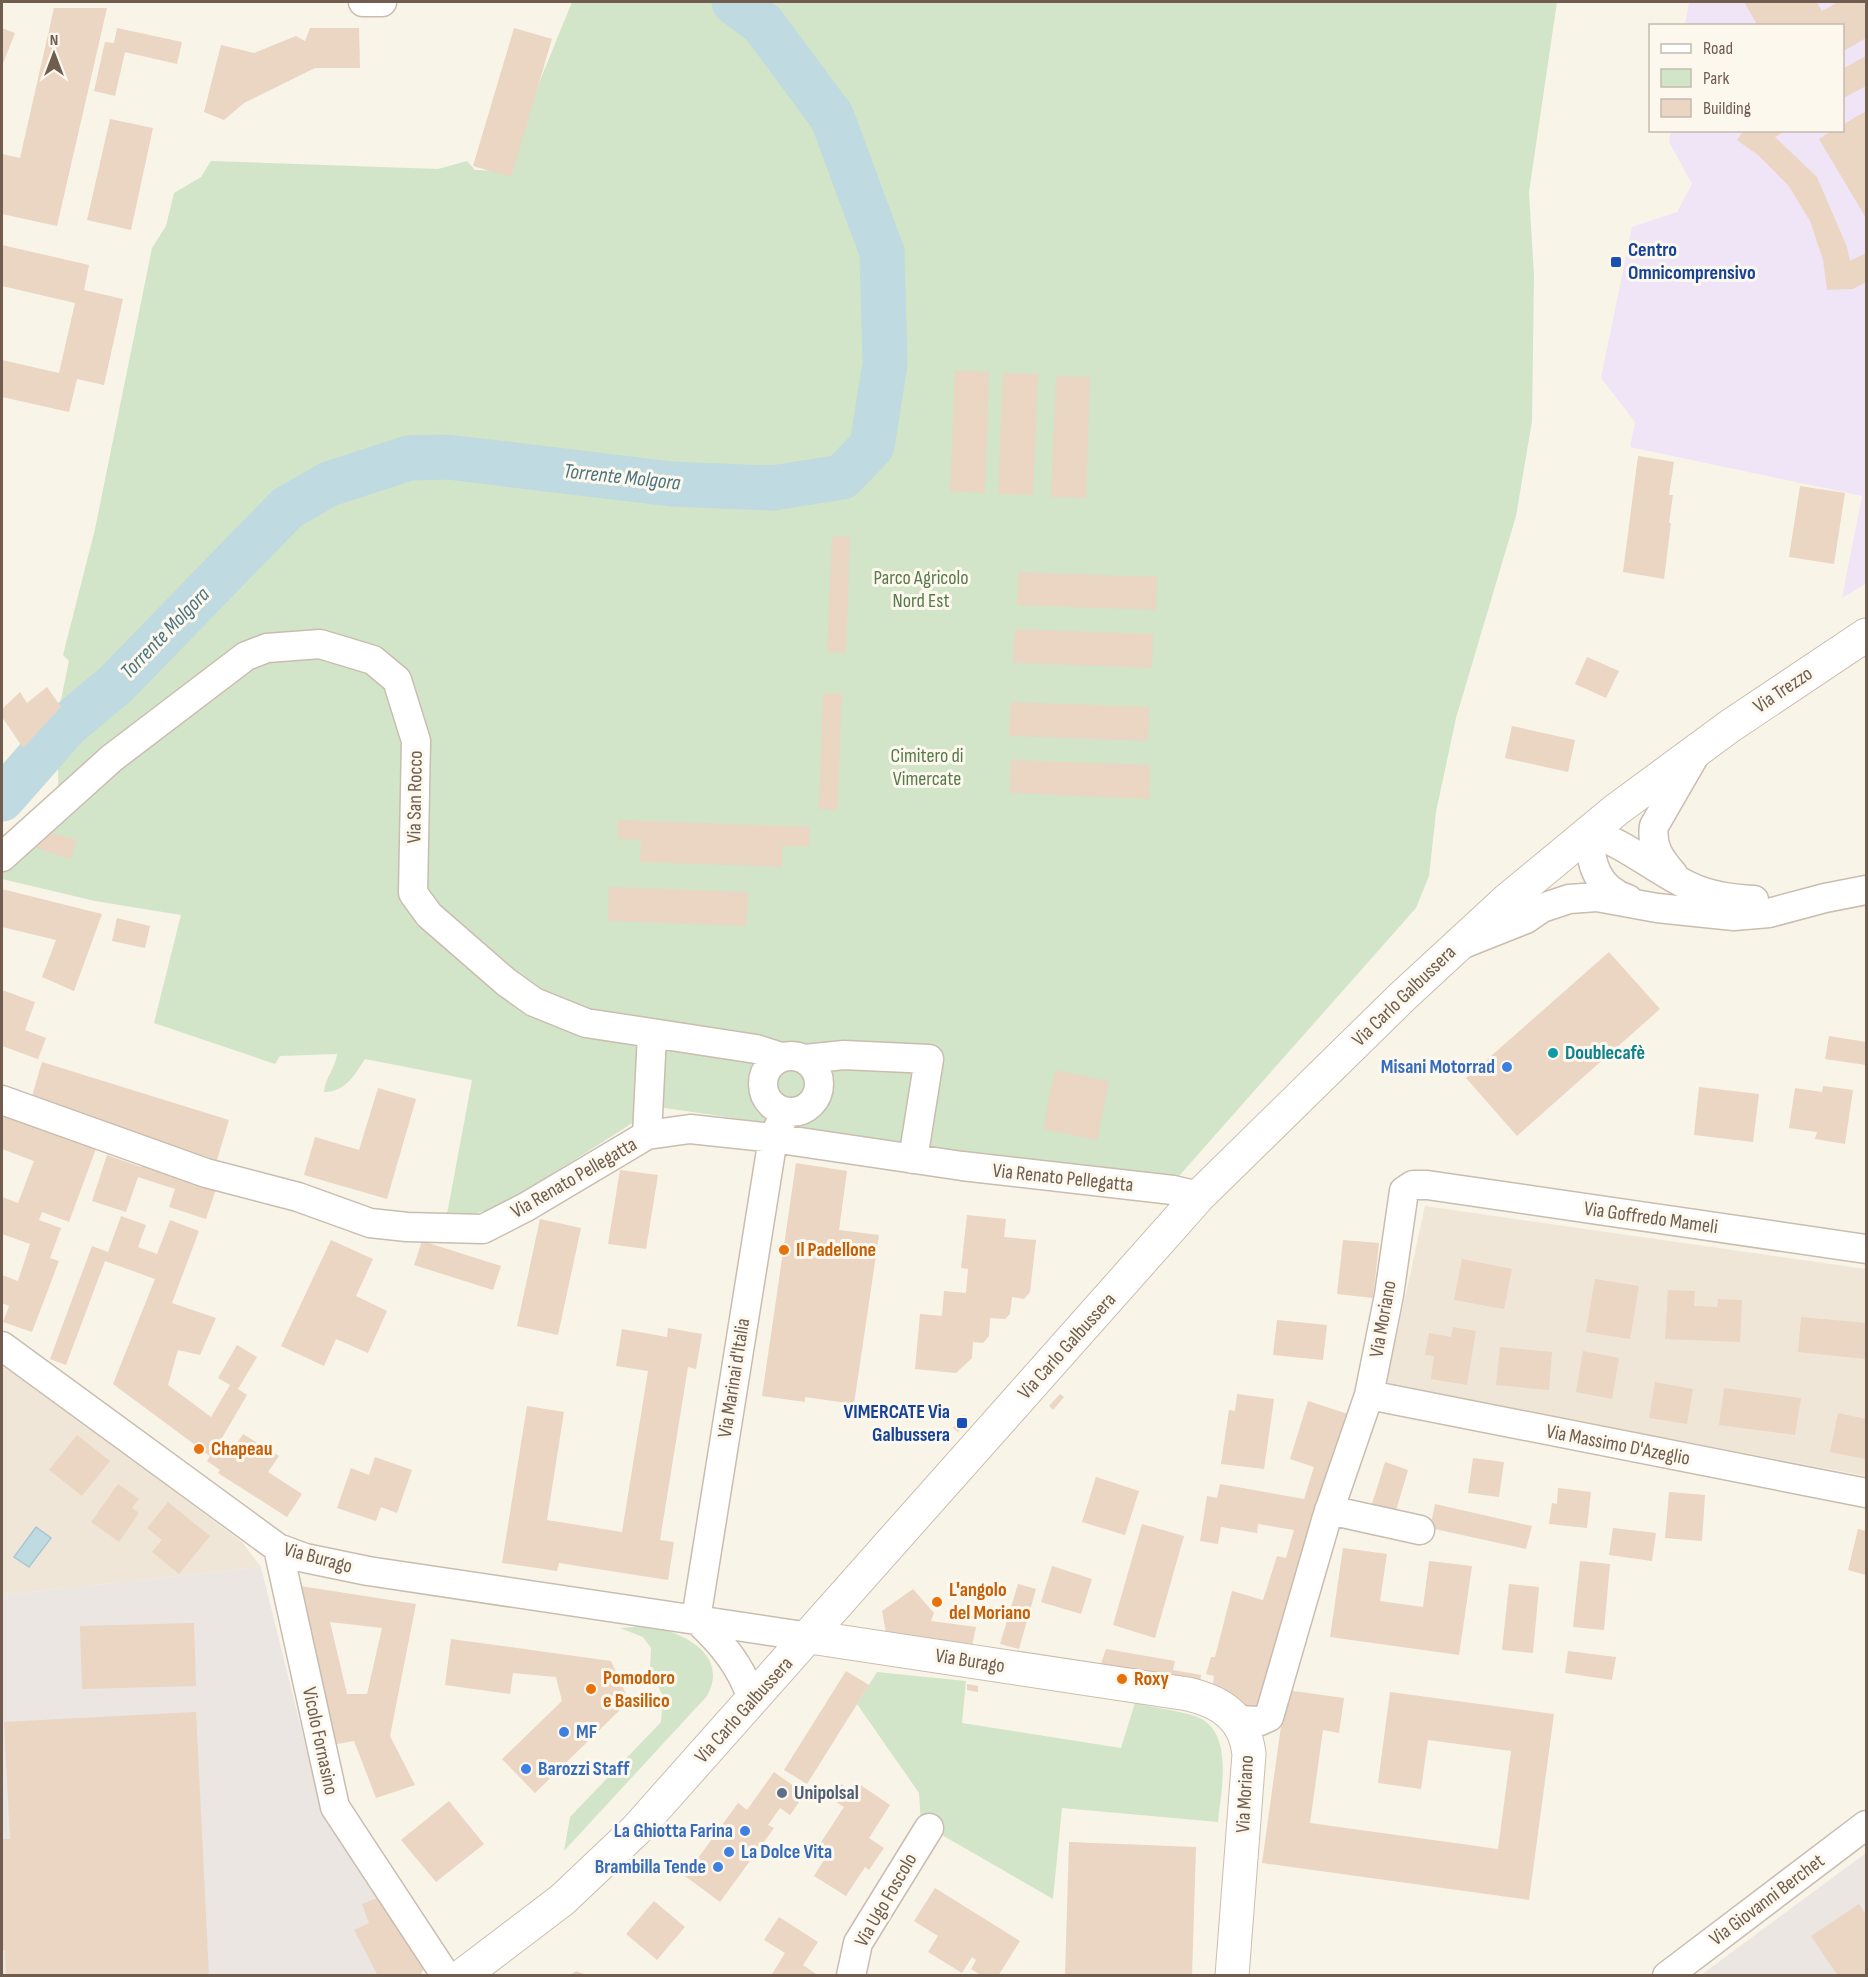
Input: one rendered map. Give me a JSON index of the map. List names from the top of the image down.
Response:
{
  "streets": {
    "street": [
      "Via Trezzo",
      "Via San Rocco",
      "Via Carlo Galbussera",
      "Via Renato Pellegatta",
      "Via Goffredo Mameli",
      "Via Moriano",
      "Via Marinai d'Italia",
      "Via Massimo D'Azeglio",
      "Via Burago",
      "Vicolo Fornasino",
      "Via Ugo Foscolo",
      "Via Giovanni Berchet"
    ]
  },
  "crossings": [
    ["Via Trezzo", "Via Carlo Galbussera"],
    ["Via San Rocco", "Via Marinai d'Italia"],
    ["Via Carlo Galbussera", "Via Renato Pellegatta"],
    ["Via Carlo Galbussera", "Via Burago"],
    ["Via Renato Pellegatta", "Via Marinai d'Italia"],
    ["Via Goffredo Mameli", "Via Moriano"],
    ["Via Moriano", "Via Massimo D'Azeglio"],
    ["Via Moriano", "Via Burago"],
    ["Via Marinai d'Italia", "Via Burago"],
    ["Via Burago", "Vicolo Fornasino"]
  ],
  "water": ["Torrente Molgora"],
  "parks": ["Parco Agricolo Nord Est", "Cimitero di Vimercate"],
  "places": {
    "transit": ["Centro Omnicomprensivo", "VIMERCATE Via Galbussera"],
    "other": [
      "Doublecafè",
      "Misani Motorrad",
      "Il Padellone",
      "Chapeau",
      "L'angolo del Moriano",
      "Roxy",
      "Pomodoro e Basilico",
      "MF",
      "Barozzi Staff",
      "Unipolsal",
      "La Ghiotta Farina",
      "La Dolce Vita",
      "Brambilla Tende"
    ]
  },
  "legend": ["Road", "Park", "Building"],
  "north": "top"
}
